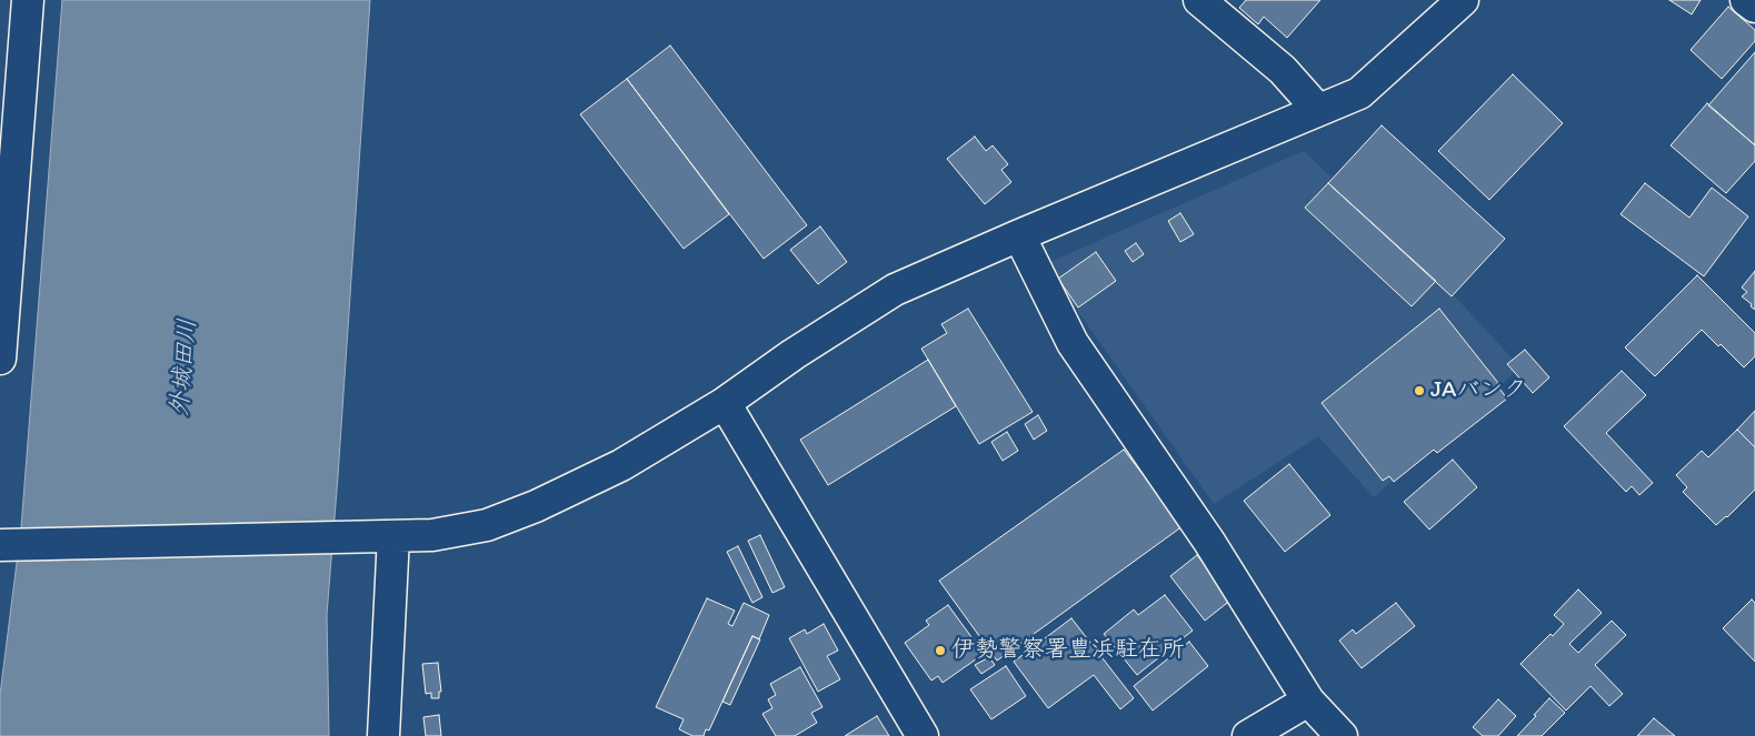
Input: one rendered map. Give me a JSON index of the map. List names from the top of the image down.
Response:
{
  "water": ["外城田川"],
  "places": ["JAバンク", "伊勢警察署豊浜駐在所"]
}
